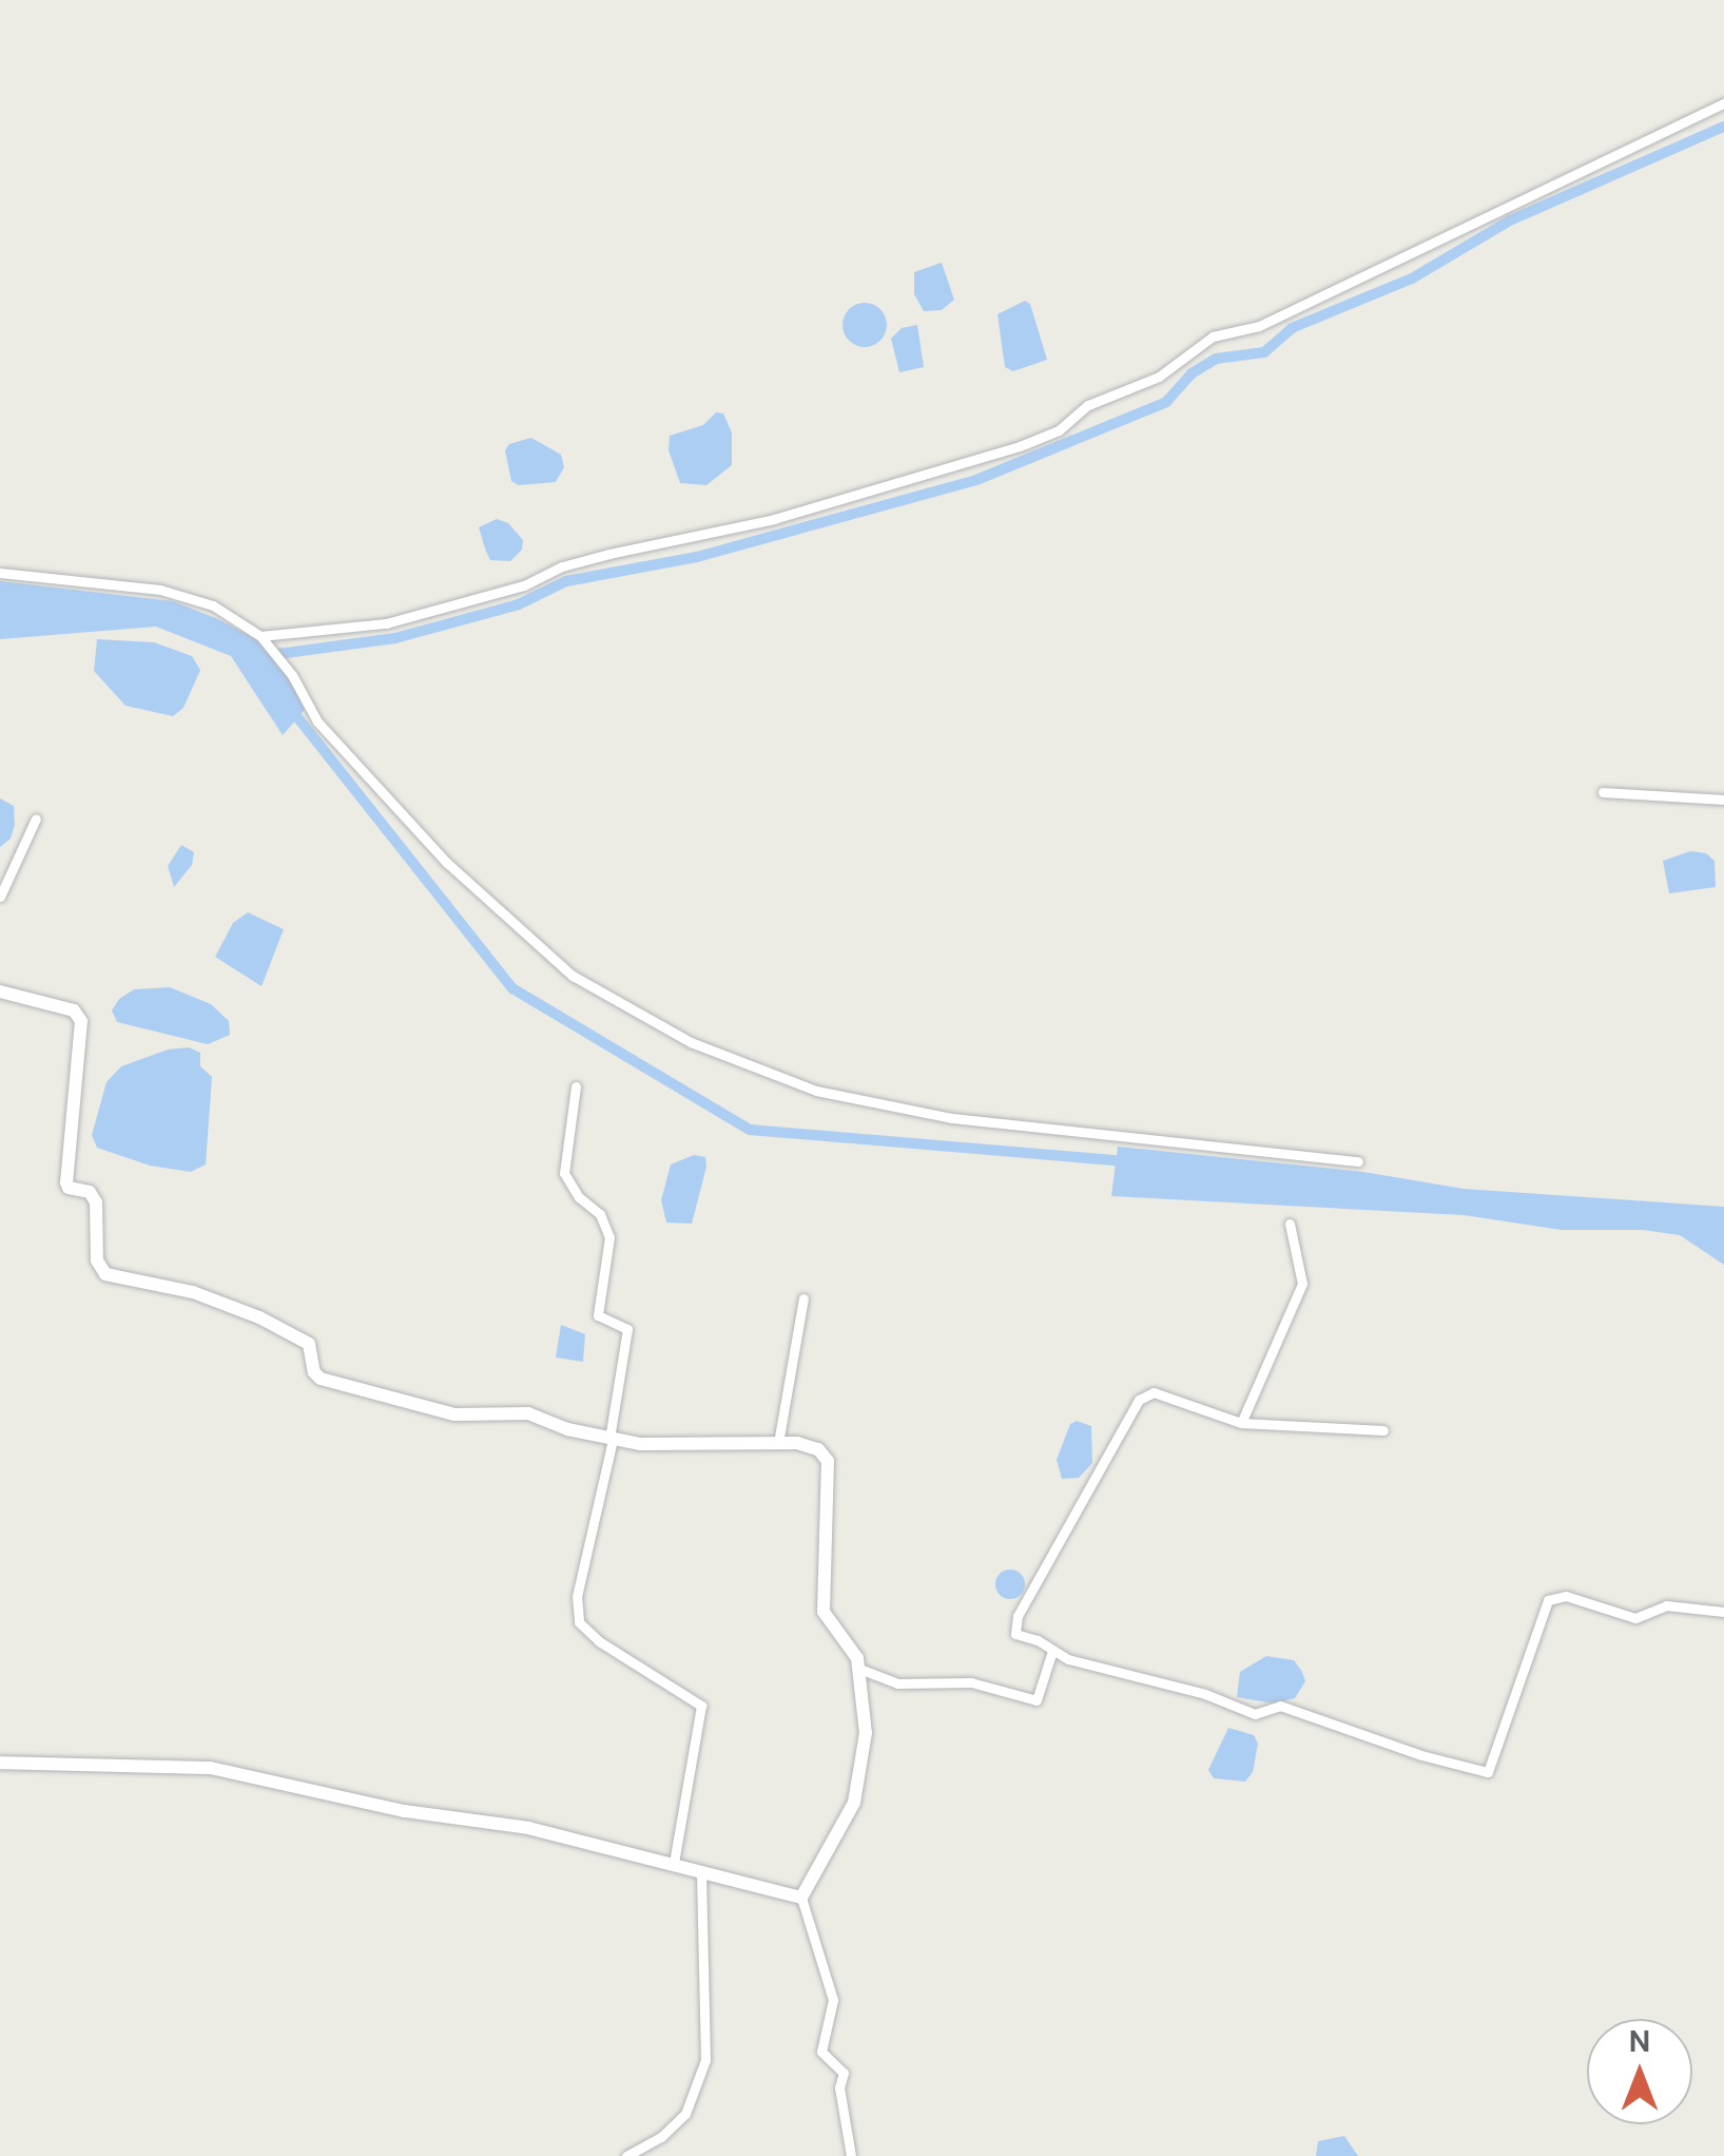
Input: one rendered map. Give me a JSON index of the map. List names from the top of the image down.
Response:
{
  "north": "top"
}
